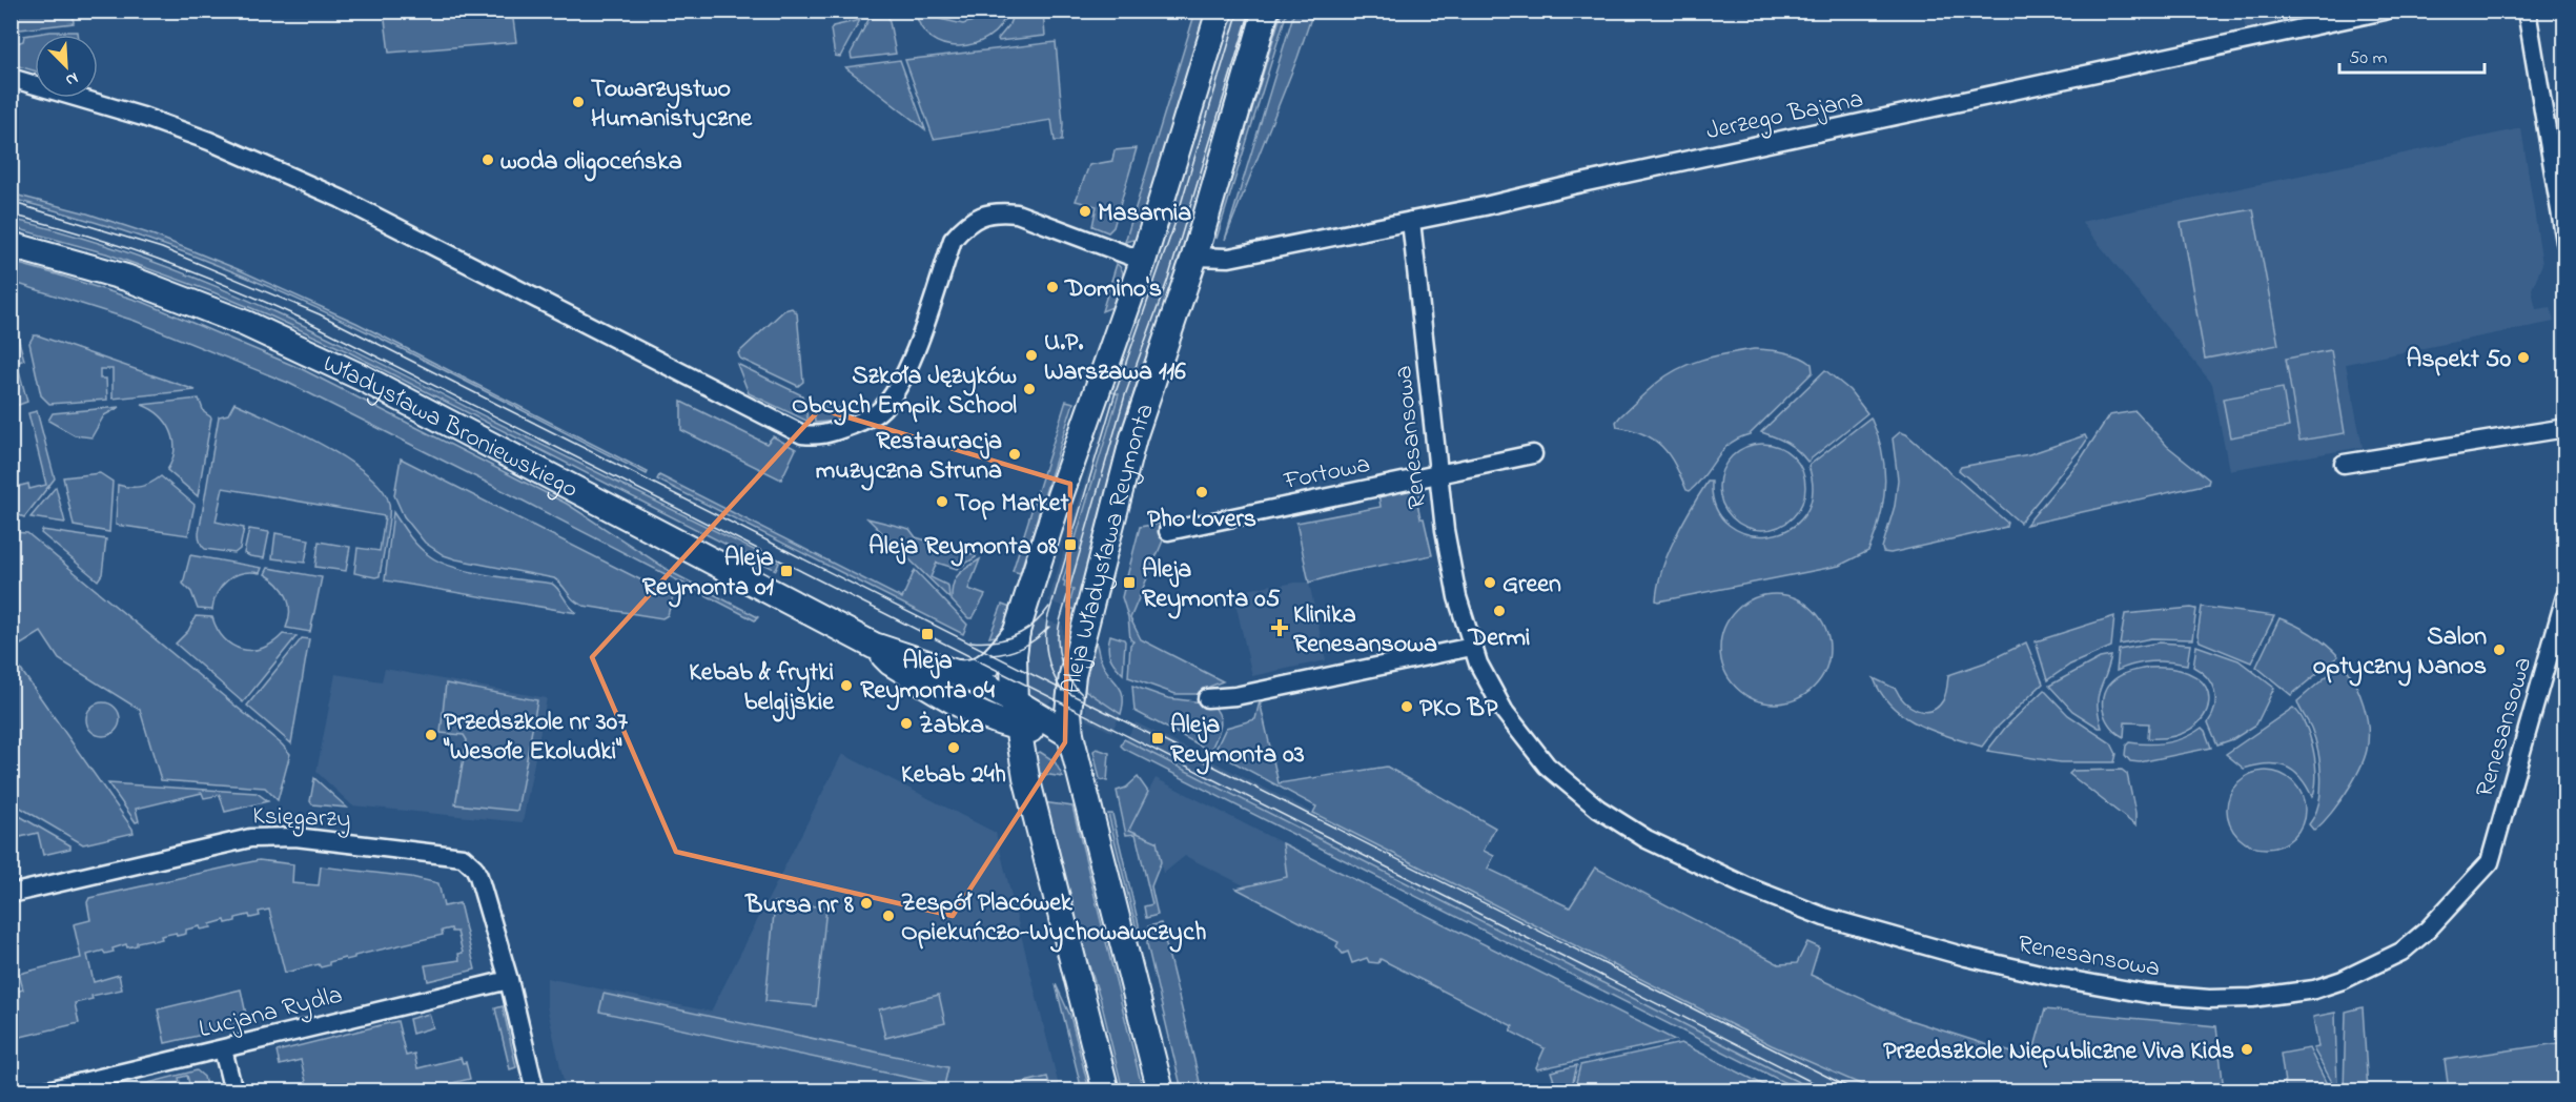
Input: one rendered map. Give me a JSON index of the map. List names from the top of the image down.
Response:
{
  "streets": {
    "main road": ["Władysława Broniewskiego", "Aleja Władysława Reymonta"],
    "street": [
      "Jerzego Bajana",
      "Renesansowa",
      "Fortowa",
      "Księgarzy",
      "Lucjana Rydla"
    ]
  },
  "crossings": [
    ["Jerzego Bajana", "Renesansowa"],
    ["Jerzego Bajana", "Aleja Władysława Reymonta"],
    ["Władysława Broniewskiego", "Aleja Władysława Reymonta"],
    ["Renesansowa", "Fortowa"],
    ["Księgarzy", "Lucjana Rydla"]
  ],
  "places": {
    "other": [
      "Towarzystwo Humanistyczne",
      "woda oligoceńska",
      "Masarnia",
      "Domino's",
      "U.P. Warszawa 116",
      "Aspekt 50",
      "Szkoła Języków Obcych Empik School",
      "Restauracja muzyczna Struna",
      "Pho Lovers",
      "Top Market",
      "Green",
      "Dermi",
      "Salon optyczny Nanos",
      "Kebab & frytki belgijskie",
      "PKO BP",
      "Żabka",
      "Przedszkole nr 307 \"Wesołe Ekoludki\"",
      "Kebab 24h",
      "Bursa nr 8",
      "Zespół Placówek Opiekuńczo-Wychowawczych",
      "Przedszkole Niepubliczne Viva Kids"
    ],
    "transit": [
      "Aleja Reymonta 08",
      "Aleja Reymonta 01",
      "Aleja Reymonta 05",
      "Aleja Reymonta 04",
      "Aleja Reymonta 03"
    ],
    "health": ["Klinika Renesansowa"]
  },
  "scale_bar": "50 m",
  "north": "bottom right"
}
